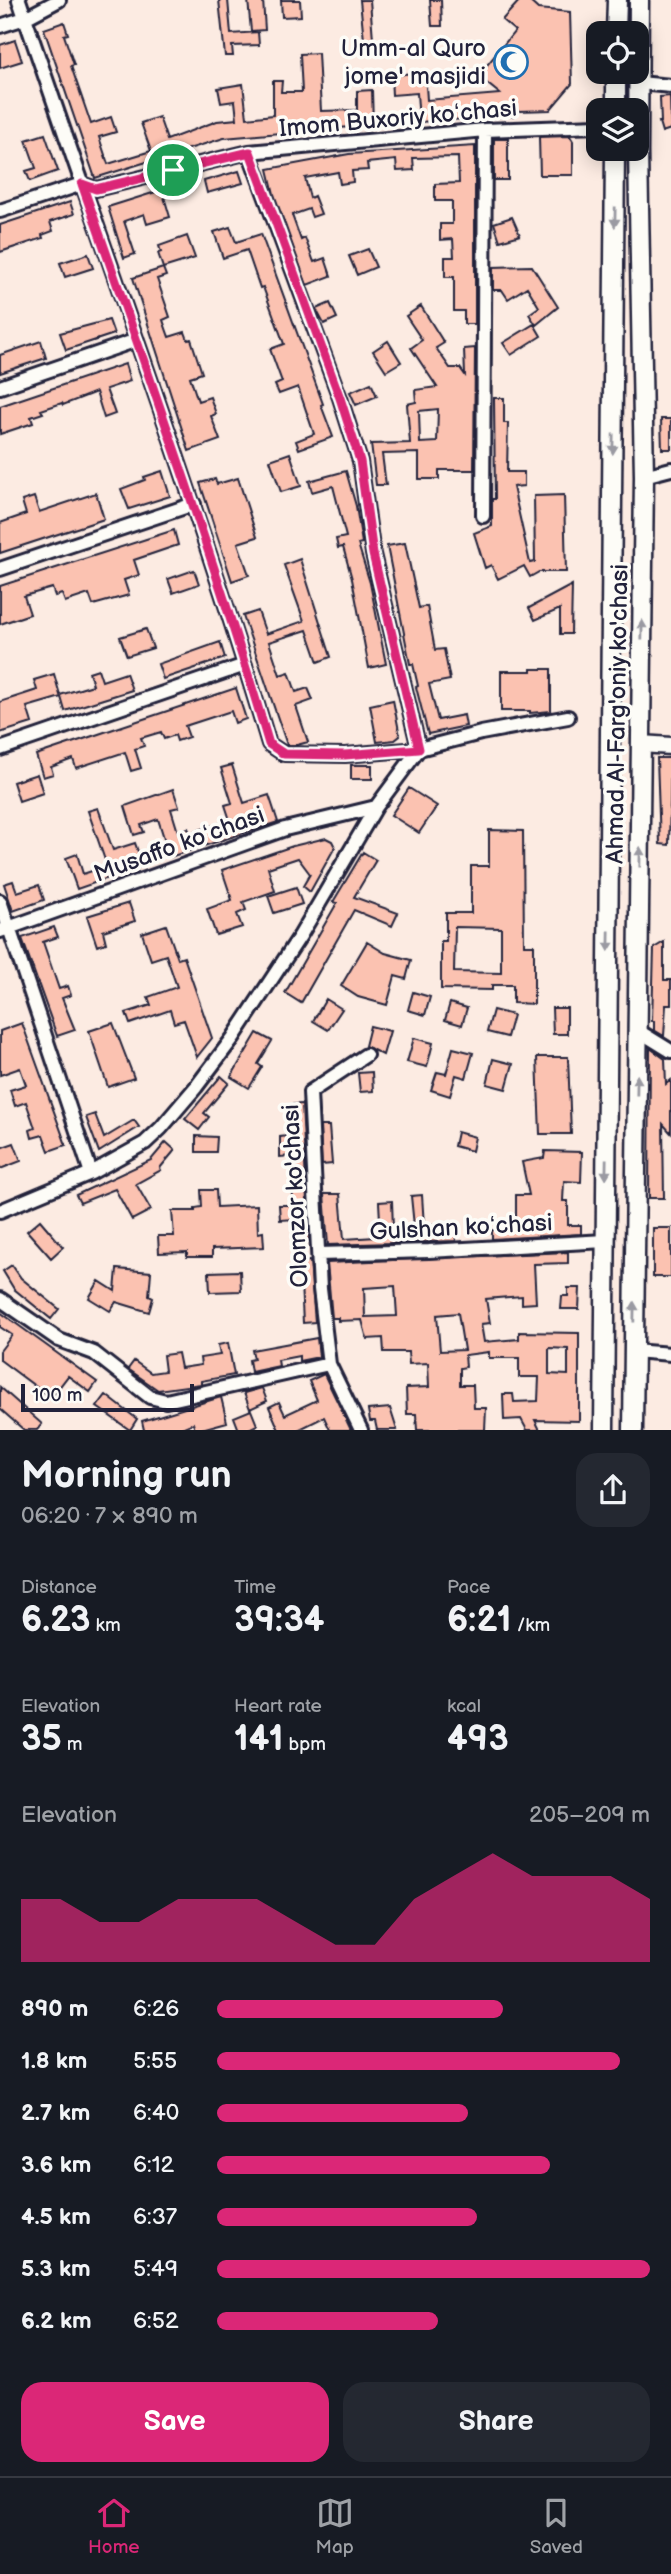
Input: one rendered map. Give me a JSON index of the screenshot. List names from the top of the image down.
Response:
{
  "streets": {
    "highway": ["Ahmad Al-Farg'oniy ko'chasi"],
    "street": [
      "Imom Buxoriy koʻchasi",
      "Musaffo koʻchasi",
      "Olomzor ko'chasi",
      "Gulshan koʻchasi"
    ]
  },
  "crossings": [
    ["Ahmad Al-Farg'oniy ko'chasi", "Gulshan koʻchasi"],
    ["Olomzor ko'chasi", "Gulshan koʻchasi"]
  ],
  "places": {
    "mosque": ["Umm-al Quro jome' masjidi"]
  },
  "scale_bar": "100 m",
  "page": {
    "scale": "100 m",
    "heading": ["Morning run", "06:20 · 7 × 890 m"],
    "stats": [
      ["Distance", "6.23 km"],
      ["Time", "39:34"],
      ["Pace", "6:21 /km"],
      ["Elevation", "35 m"],
      ["Heart rate", "141 bpm"],
      ["kcal", "493"]
    ],
    "chart": ["Elevation", "205–209 m"],
    "list": [
      {
        "name": "890 m",
        "note": "6:26"
      },
      {
        "name": "1.8 km",
        "note": "5:55"
      },
      {
        "name": "2.7 km",
        "note": "6:40"
      },
      {
        "name": "3.6 km",
        "note": "6:12"
      },
      {
        "name": "4.5 km",
        "note": "6:37"
      },
      {
        "name": "5.3 km",
        "note": "5:49"
      },
      {
        "name": "6.2 km",
        "note": "6:52"
      }
    ],
    "buttons": ["Save", "Share"],
    "tabs": ["Home", "Map", "Saved"]
  }
}
